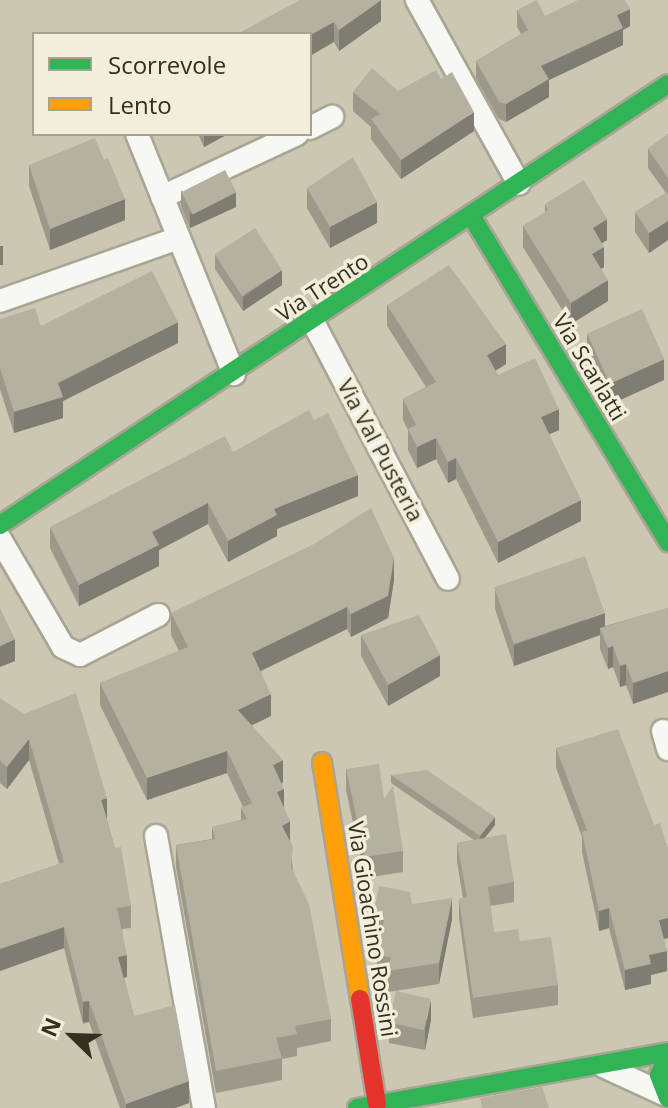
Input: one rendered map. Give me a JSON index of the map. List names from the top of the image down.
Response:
{
  "streets": {
    "street": [
      "Via Trento",
      "Via Scarlatti",
      "Via Val Pusteria",
      "Via Gioachino Rossini"
    ]
  },
  "crossings": [
    ["Via Trento", "Via Scarlatti"],
    ["Via Trento", "Via Val Pusteria"]
  ],
  "legend": ["Scorrevole", "Lento"],
  "north": "top left"
}
